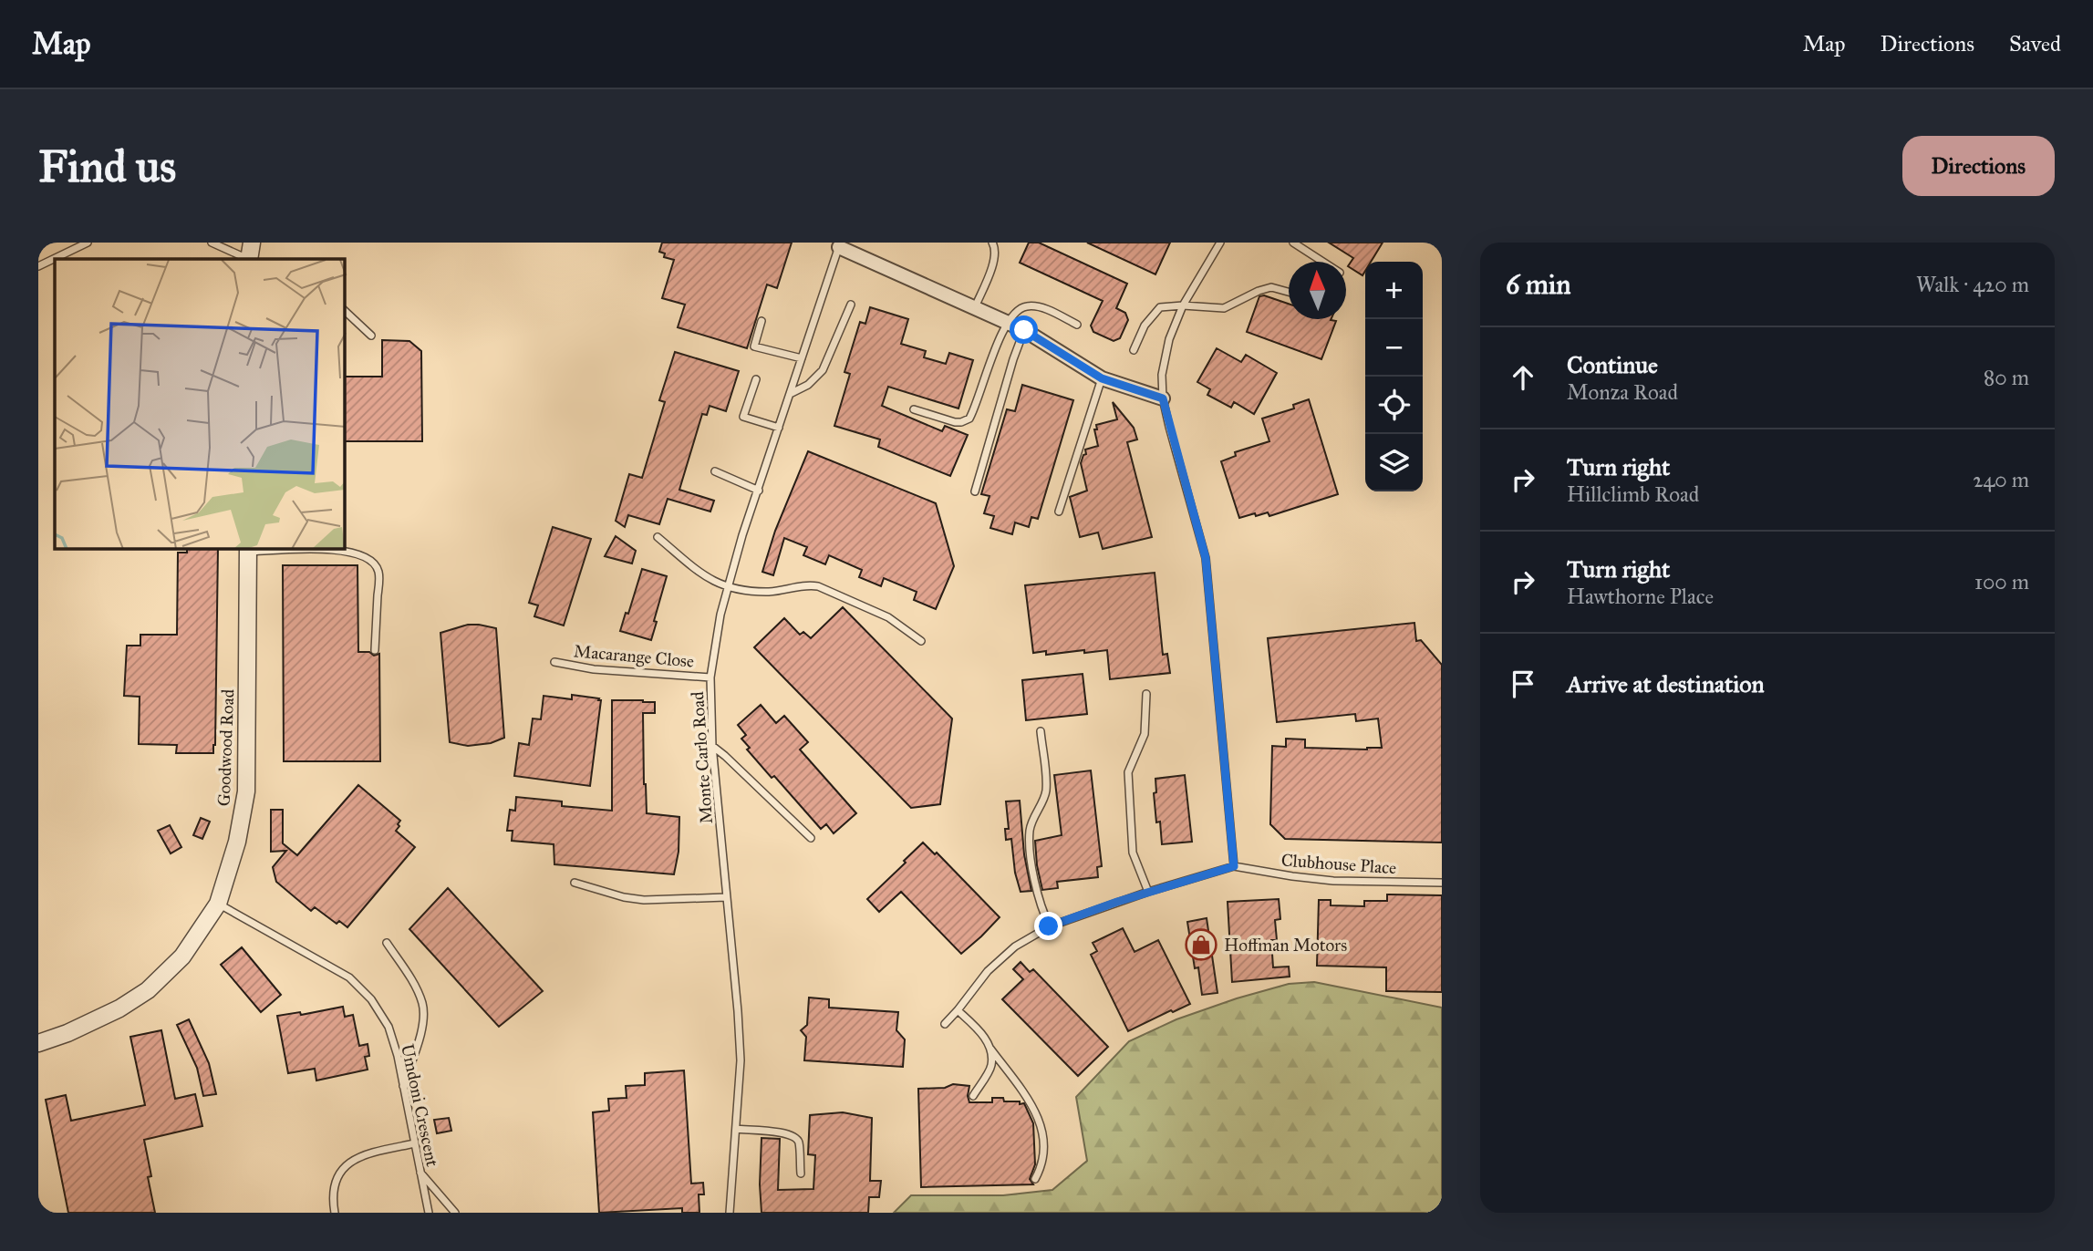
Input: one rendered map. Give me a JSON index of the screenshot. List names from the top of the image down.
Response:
{
  "streets": {
    "street": ["Goodwood Road"],
    "lane": [
      "Macarange Close",
      "Monte Carlo Road",
      "Clubhouse Place",
      "Umdoni Crescent"
    ]
  },
  "crossings": [
    ["Macarange Close", "Monte Carlo Road"],
    ["Goodwood Road", "Umdoni Crescent"]
  ],
  "places": {
    "shop": ["Hoffman Motors"]
  },
  "north": "top",
  "page": {
    "header": "Map",
    "nav": ["Map", "Directions", "Saved"],
    "buttons": "Directions",
    "title": "Find us",
    "heading": ["6 min", "Walk · 420 m"],
    "map_buttons": ["+", "−"],
    "list": [
      ["Continue", "Monza Road", "80 m"],
      ["Turn right", "Hillclimb Road", "240 m"],
      ["Turn right", "Hawthorne Place", "100 m"],
      "Arrive at destination"
    ]
  }
}
